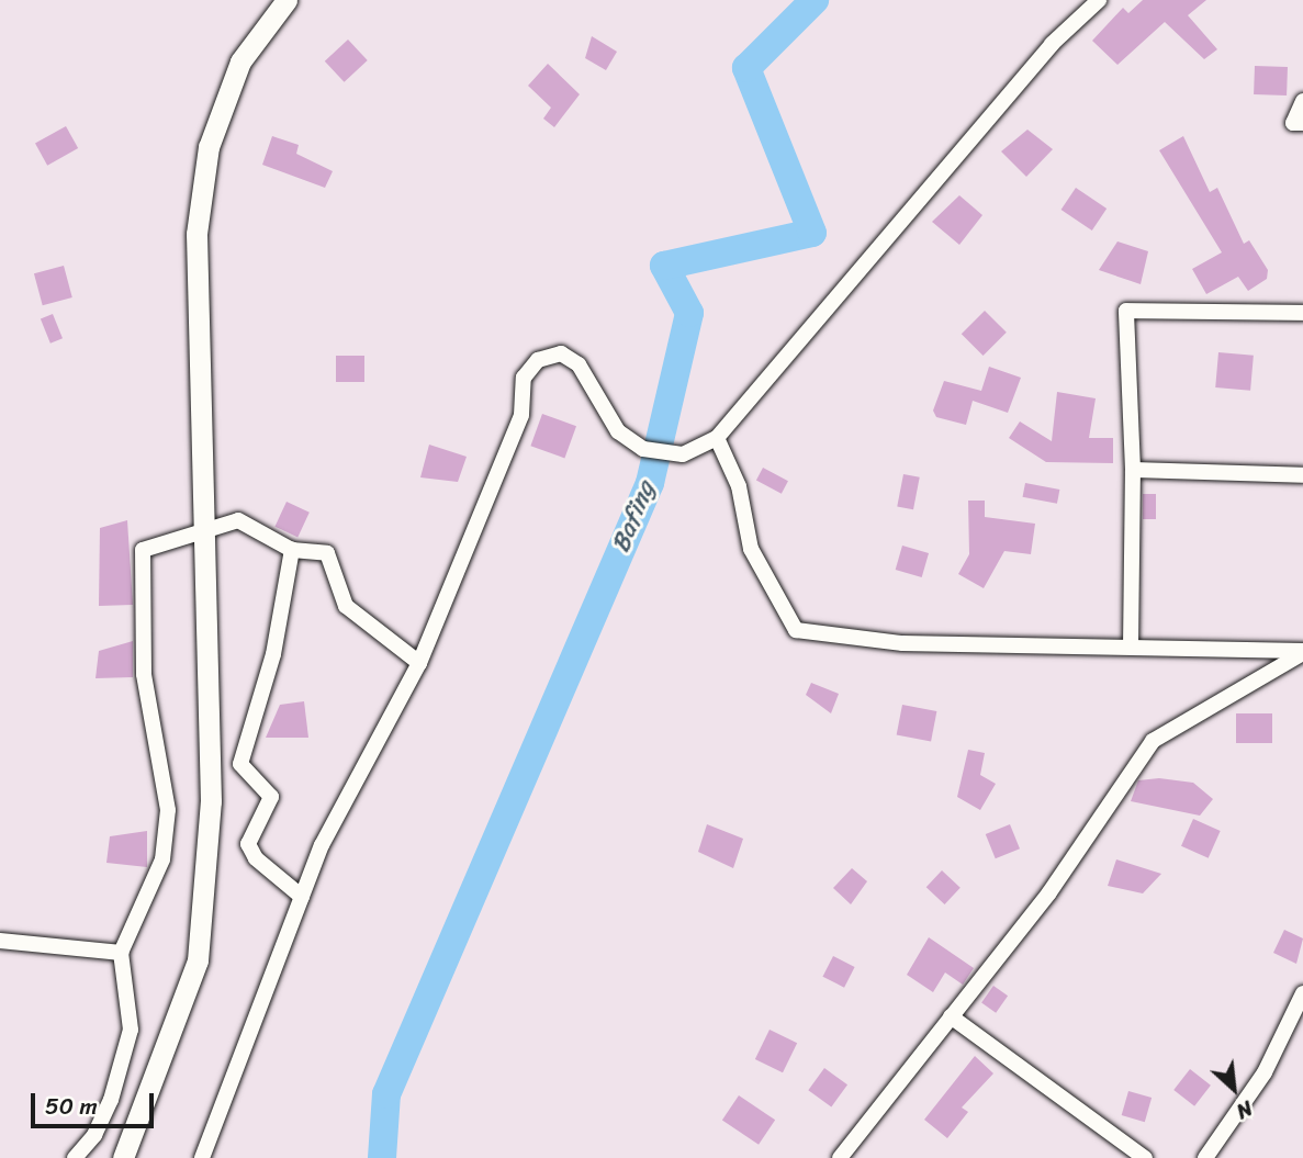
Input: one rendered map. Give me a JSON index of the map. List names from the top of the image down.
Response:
{
  "water": ["Bafing"],
  "scale_bar": "50 m",
  "north": "bottom right"
}
